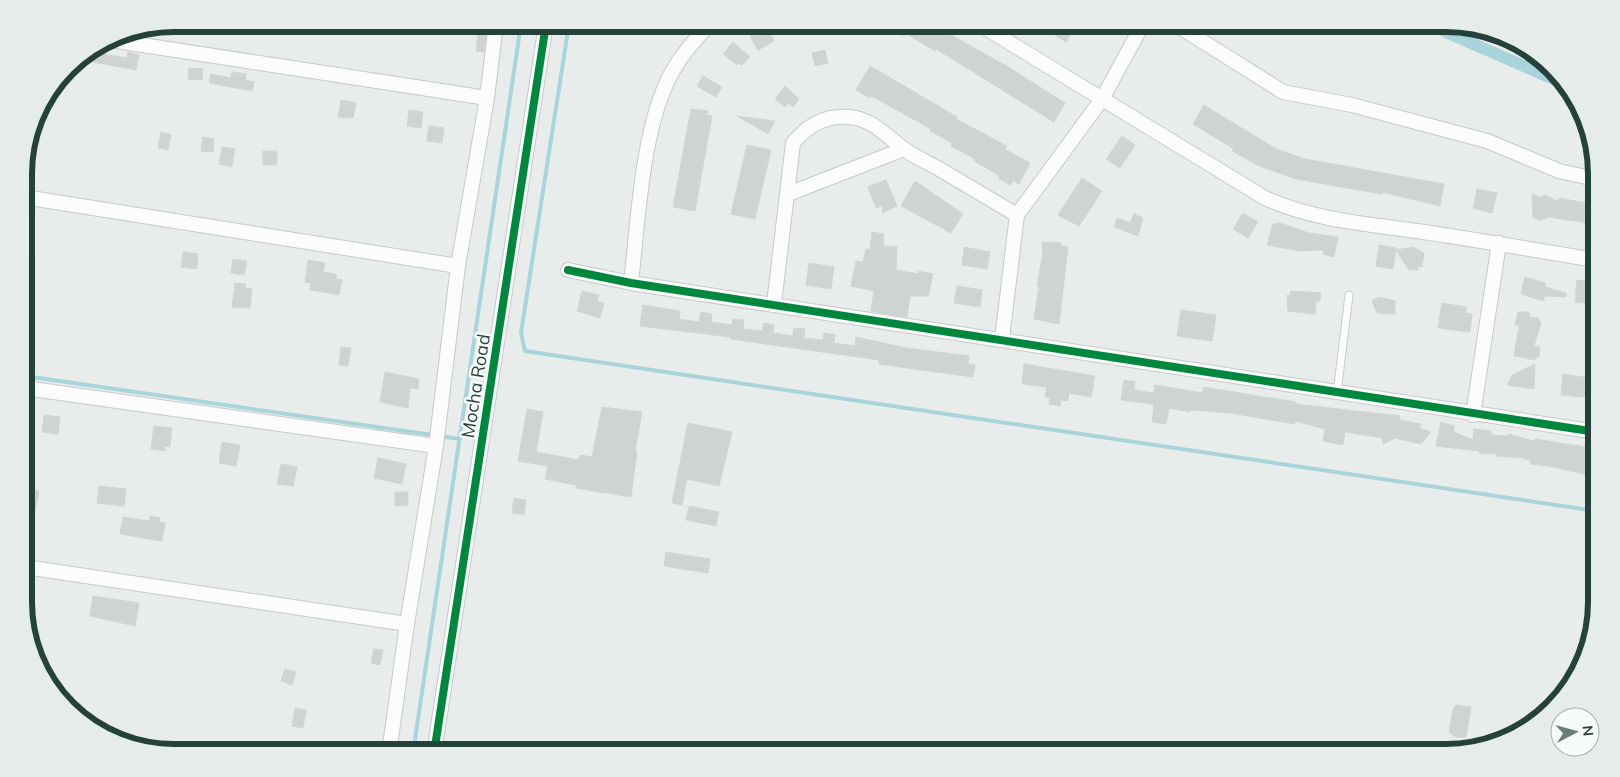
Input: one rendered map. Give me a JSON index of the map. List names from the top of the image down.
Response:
{
  "streets": {
    "street": ["Mocha Road"]
  },
  "north": "right"
}
